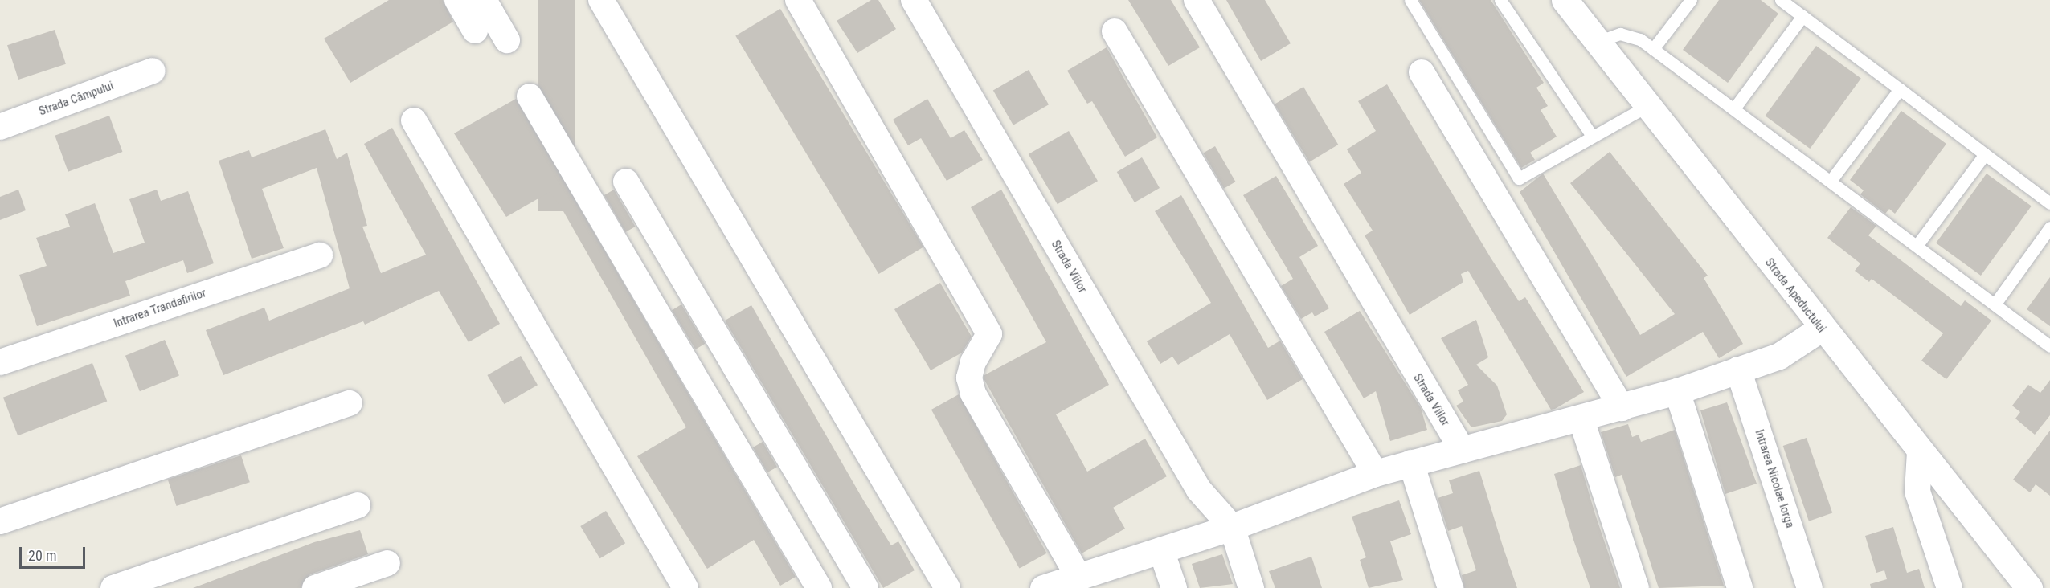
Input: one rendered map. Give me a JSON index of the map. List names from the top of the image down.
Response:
{
  "streets": {
    "street": [
      "Strada Câmpului",
      "Strada Viilor",
      "Strada Apeductului",
      "Intrarea Trandafirilor",
      "Intrarea Nicolae Iorga"
    ]
  },
  "scale_bar": "20 m"
}
